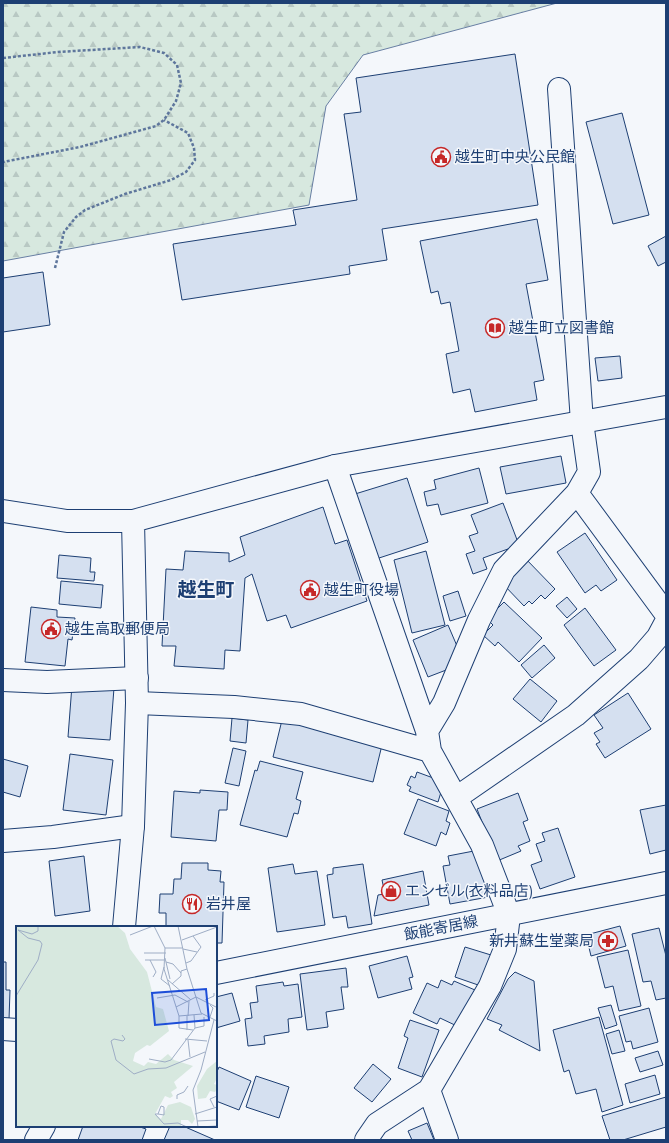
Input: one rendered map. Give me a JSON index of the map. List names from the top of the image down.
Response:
{
  "streets": {
    "street": ["飯能寄居線"]
  },
  "districts": ["越生町"],
  "places": {
    "public building": ["越生町中央公民館", "越生町役場", "越生高取郵便局"],
    "library": ["越生町立図書館"],
    "shop": ["エンゼル(衣料品店)"],
    "restaurant": ["岩井屋"],
    "pharmacy": ["新井蘇生堂薬局"]
  }
}
